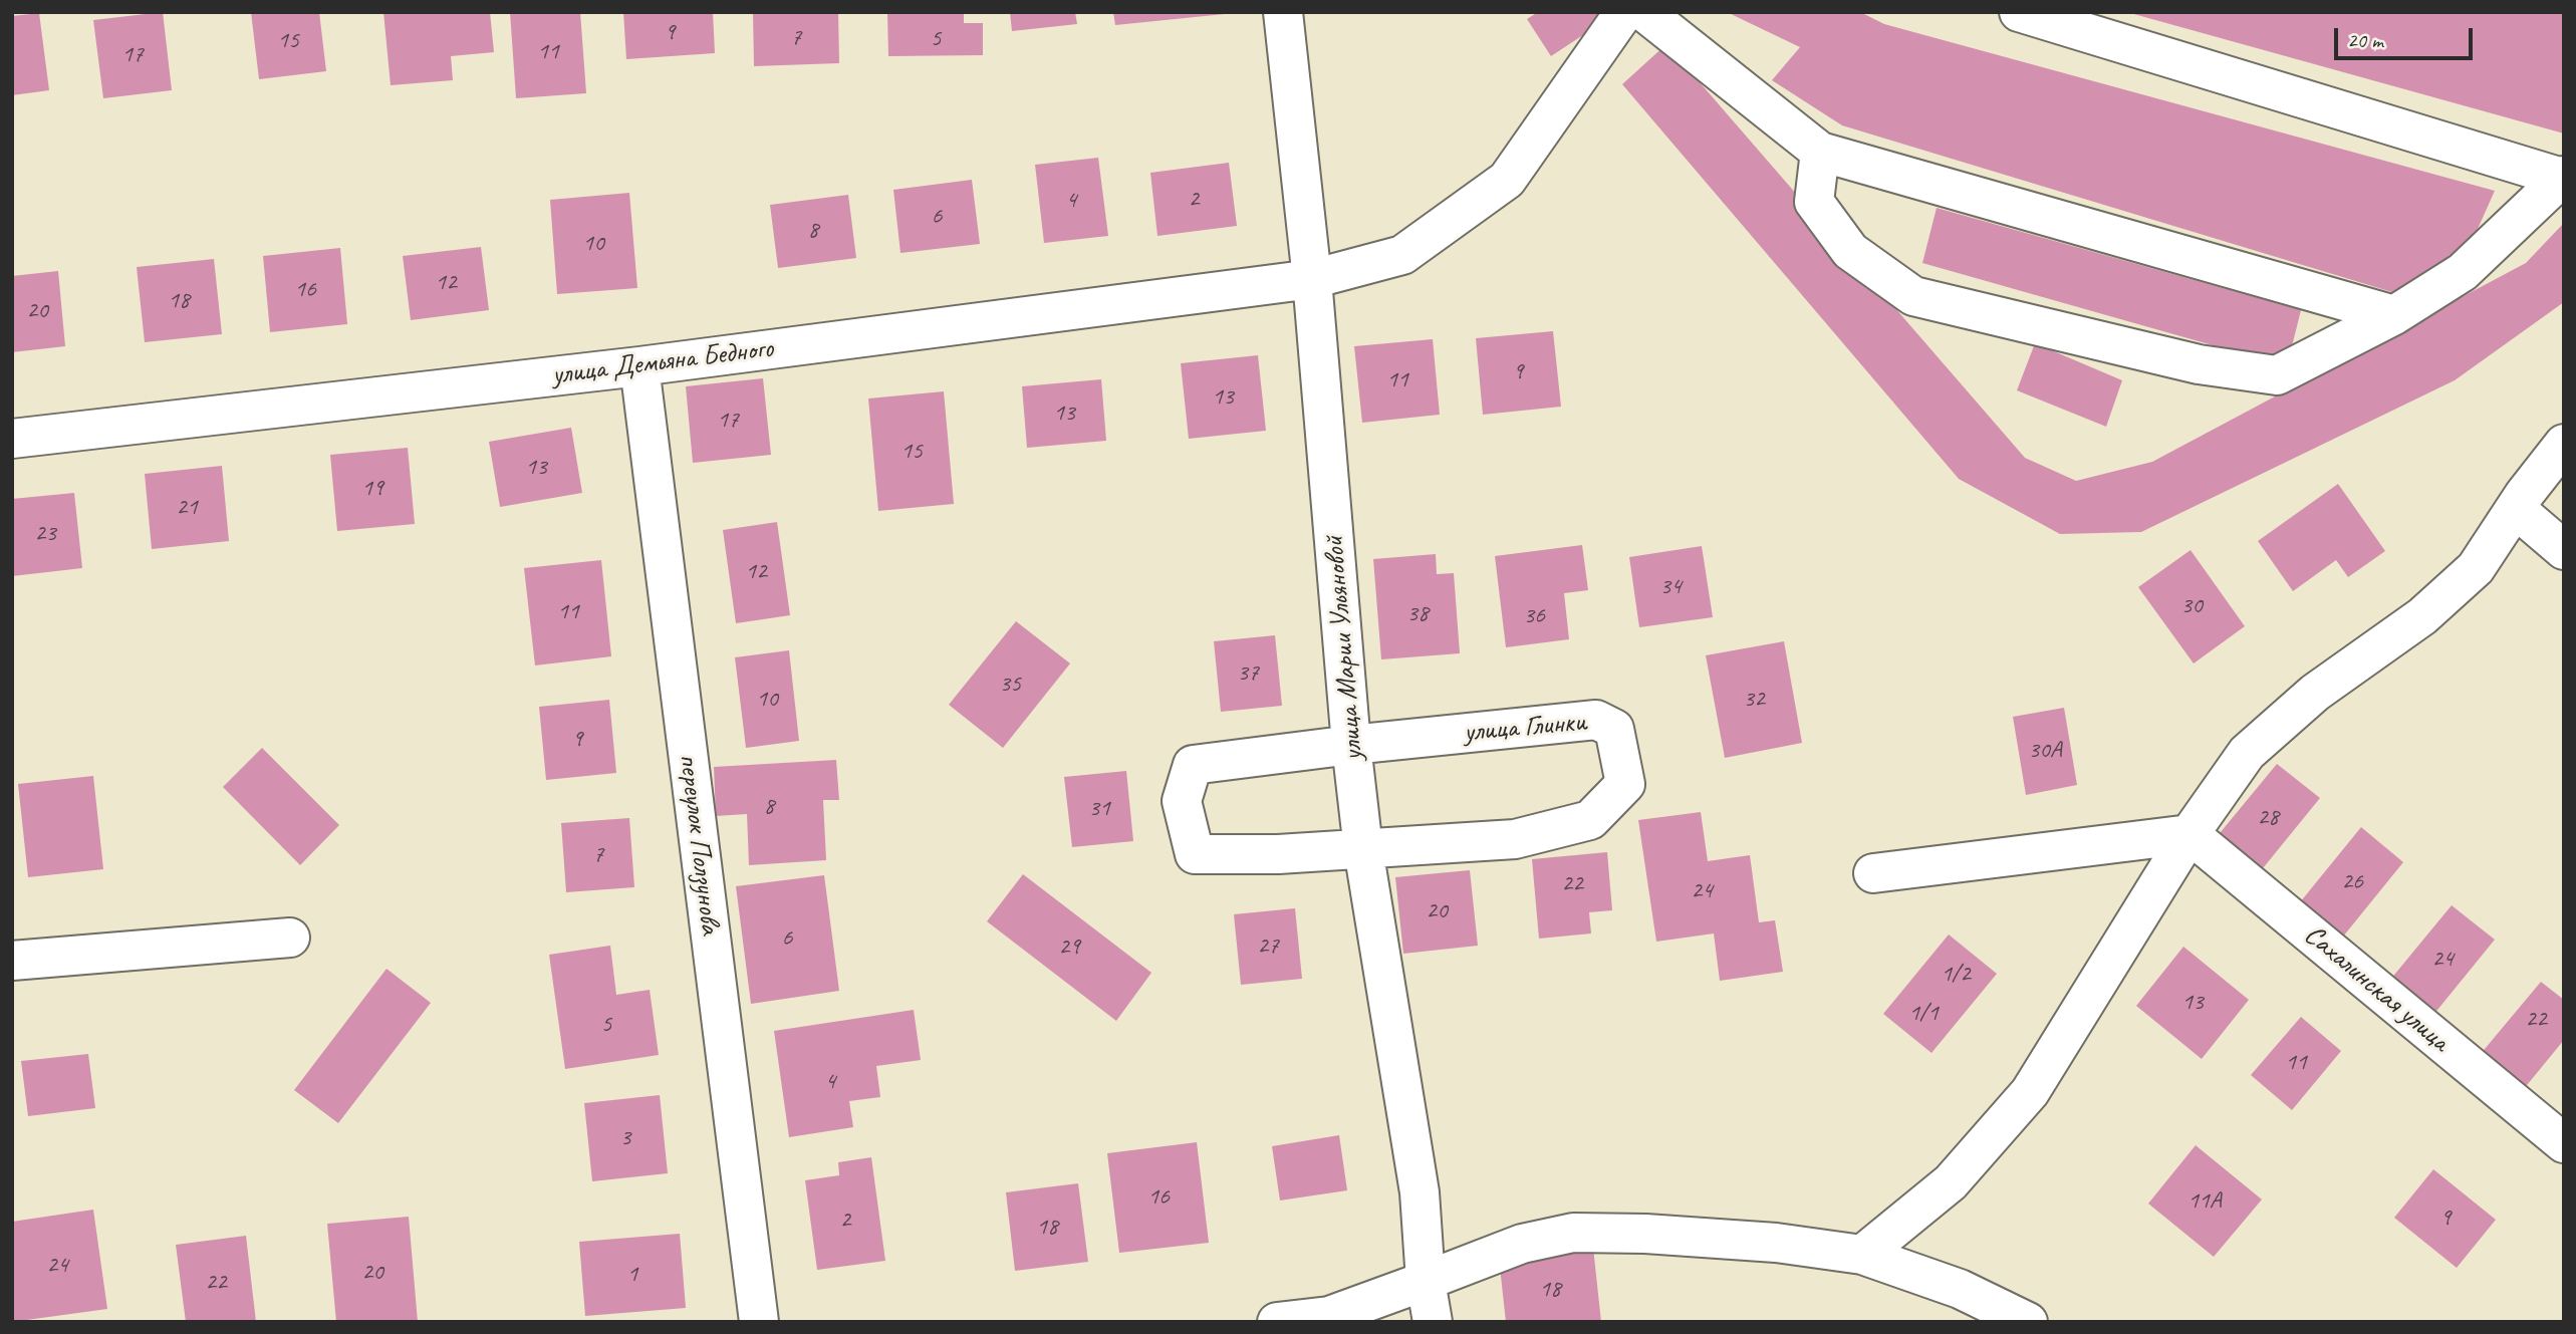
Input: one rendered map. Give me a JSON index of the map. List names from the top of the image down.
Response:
{
  "streets": {
    "street": [
      "улица Демьяна Бедного",
      "улица Марии Ульяновой",
      "улица Глинки",
      "переулок Ползунова",
      "Сахалинская улица"
    ]
  },
  "crossings": [
    ["улица Демьяна Бедного", "улица Марии Ульяновой"],
    ["улица Демьяна Бедного", "переулок Ползунова"],
    ["улица Марии Ульяновой", "улица Глинки"]
  ],
  "house_numbers": [
    "9",
    "7",
    "5",
    "15",
    "11",
    "17",
    "2",
    "4",
    "6",
    "8",
    "10",
    "12",
    "16",
    "18",
    "20",
    "9",
    "11",
    "13",
    "13",
    "17",
    "15",
    "13",
    "19",
    "21",
    "23",
    "12",
    "34",
    "30",
    "11",
    "38",
    "36",
    "37",
    "35",
    "10",
    "32",
    "9",
    "30А",
    "8",
    "31",
    "28",
    "7",
    "26",
    "22",
    "24",
    "20",
    "6",
    "27",
    "29",
    "24",
    "1/2",
    "13",
    "1/1",
    "22",
    "5",
    "11",
    "4",
    "3",
    "16",
    "11А",
    "9",
    "2",
    "18",
    "24",
    "20",
    "1",
    "22",
    "18"
  ],
  "scale_bar": "20 m"
}
